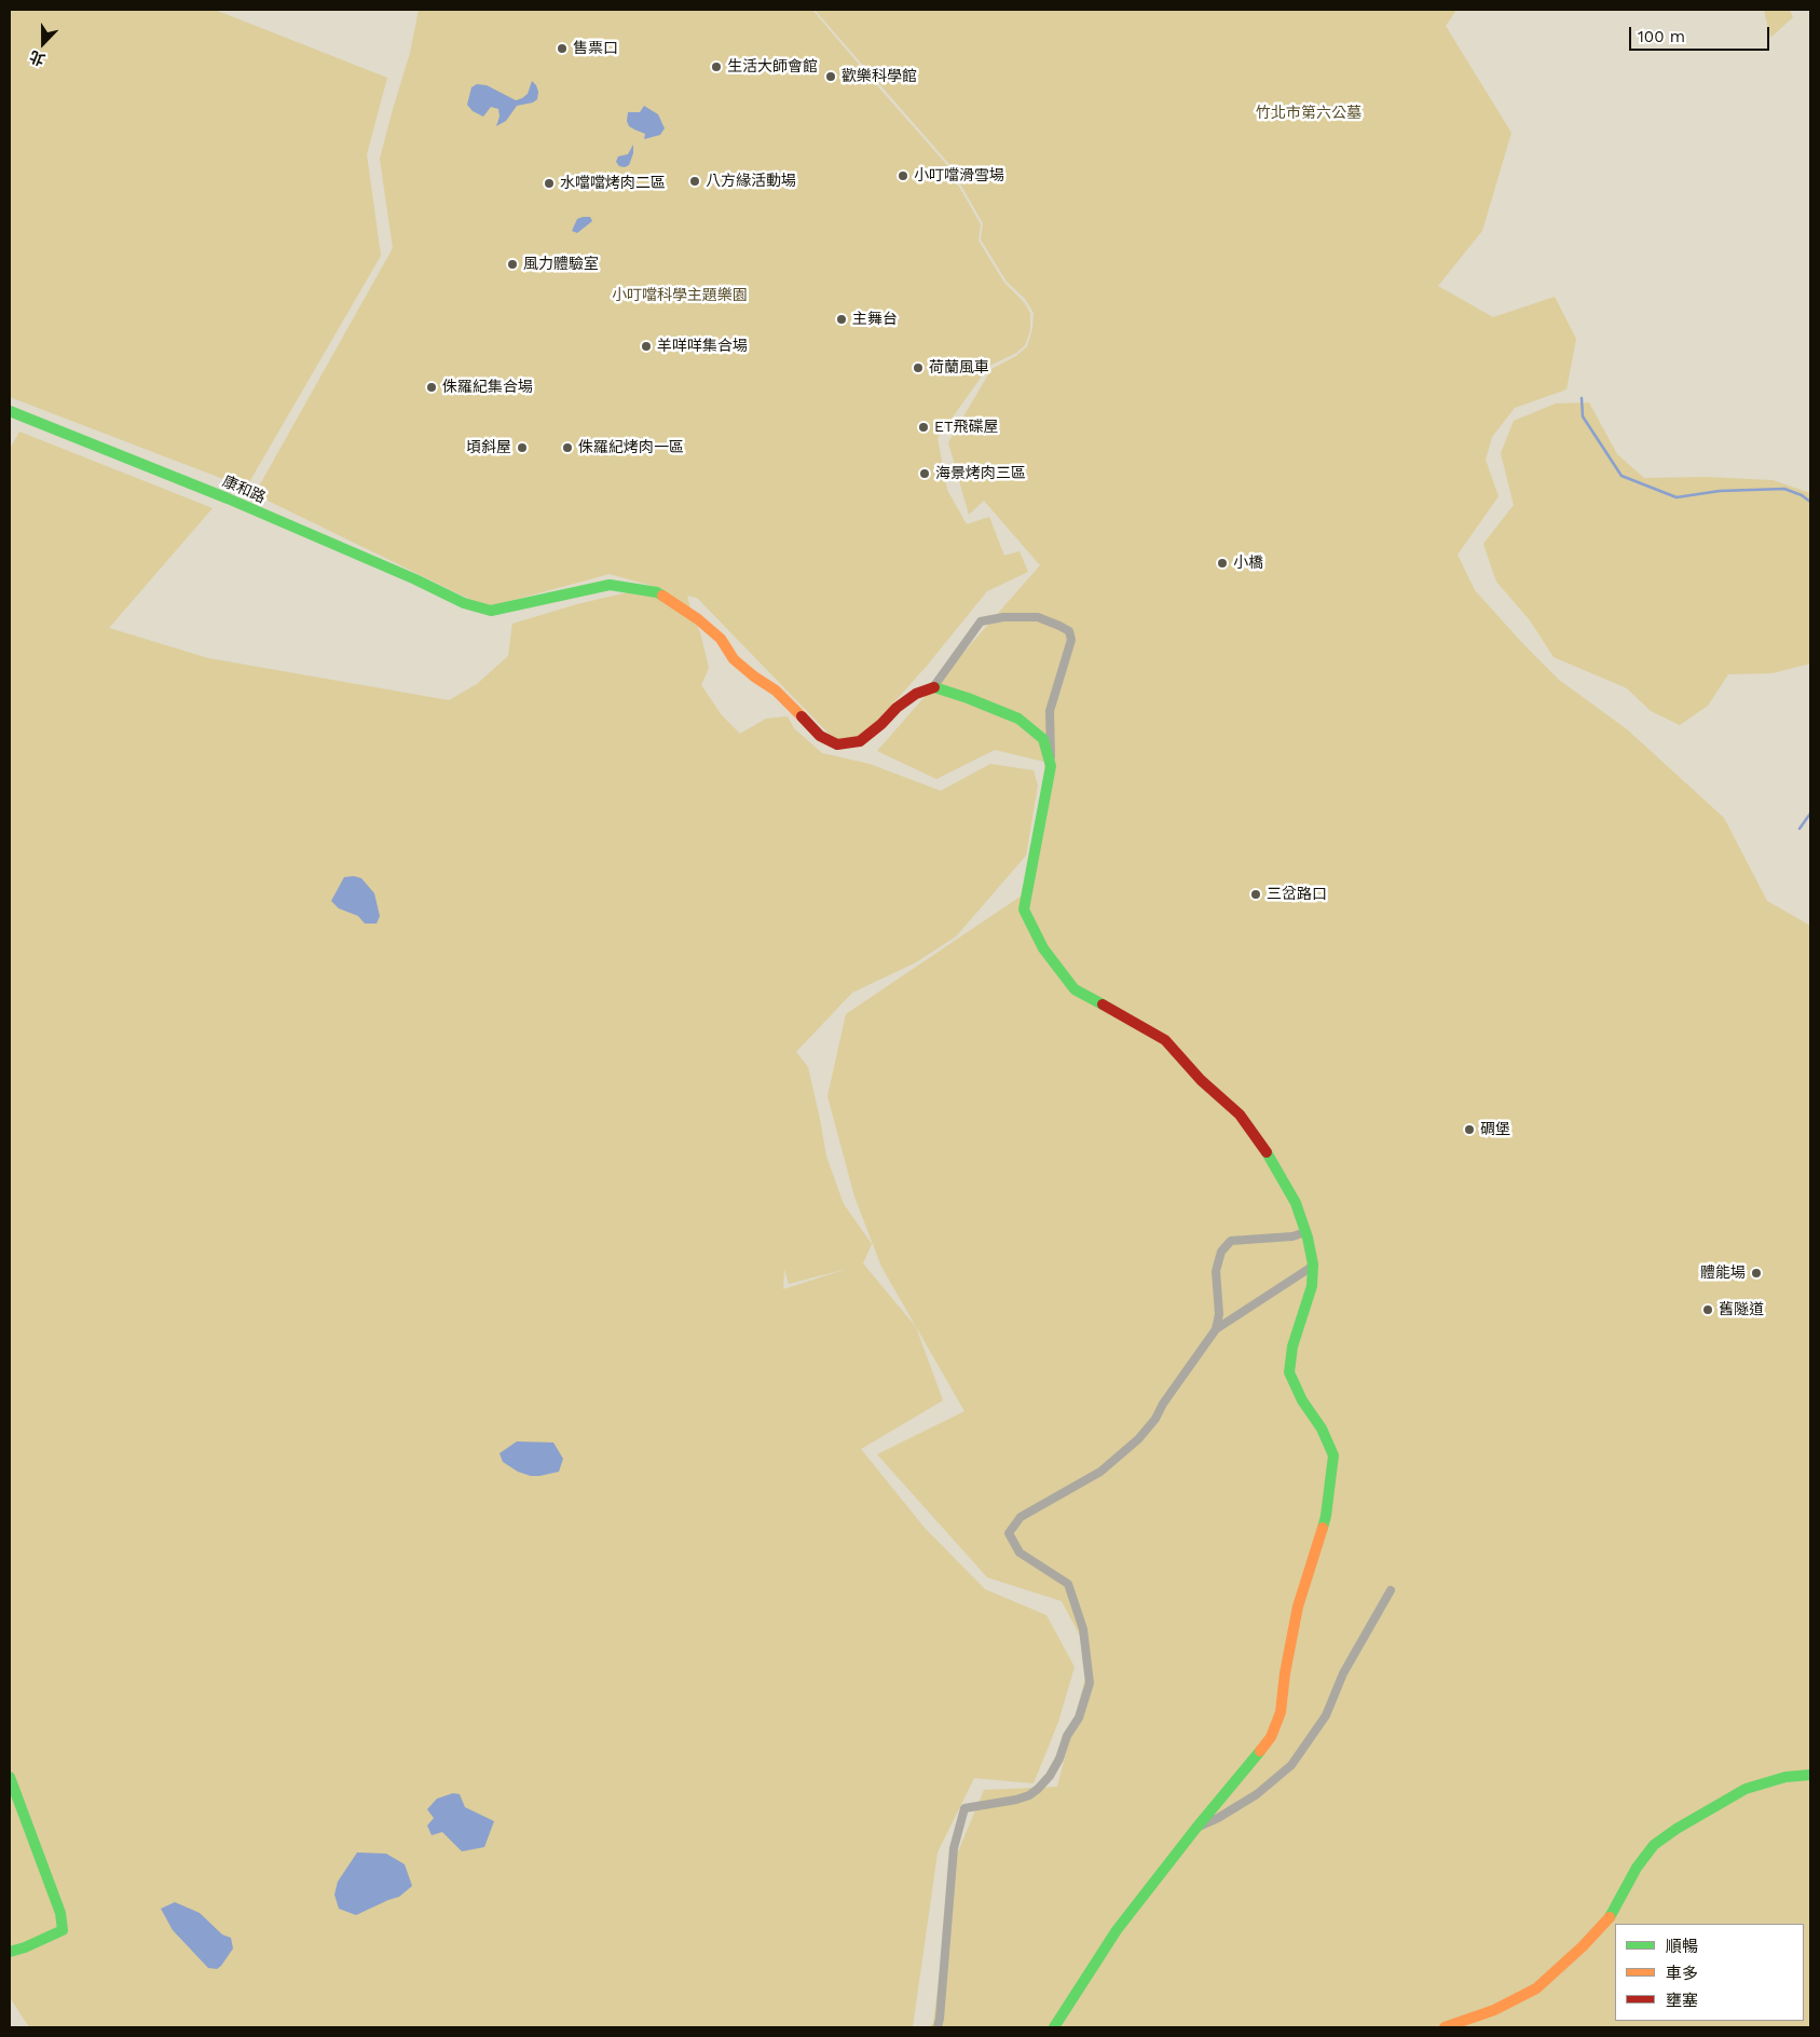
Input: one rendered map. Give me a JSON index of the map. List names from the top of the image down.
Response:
{
  "streets": {
    "street": ["康和路"]
  },
  "parks": ["竹北市第六公墓", "小叮噹科學主題樂園"],
  "places": [
    "售票口",
    "生活大師會館",
    "歡樂科學館",
    "小叮噹滑雪場",
    "八方緣活動場",
    "水噹噹烤肉二區",
    "風力體驗室",
    "主舞台",
    "羊咩咩集合場",
    "荷蘭風車",
    "侏羅紀集合場",
    "ET飛碟屋",
    "頃斜屋",
    "侏羅紀烤肉一區",
    "海景烤肉三區",
    "小橋",
    "三岔路口",
    "碉堡",
    "體能場",
    "舊隧道"
  ],
  "legend": ["順暢", "車多", "壅塞"],
  "scale_bar": "100 m",
  "north": "bottom"
}
